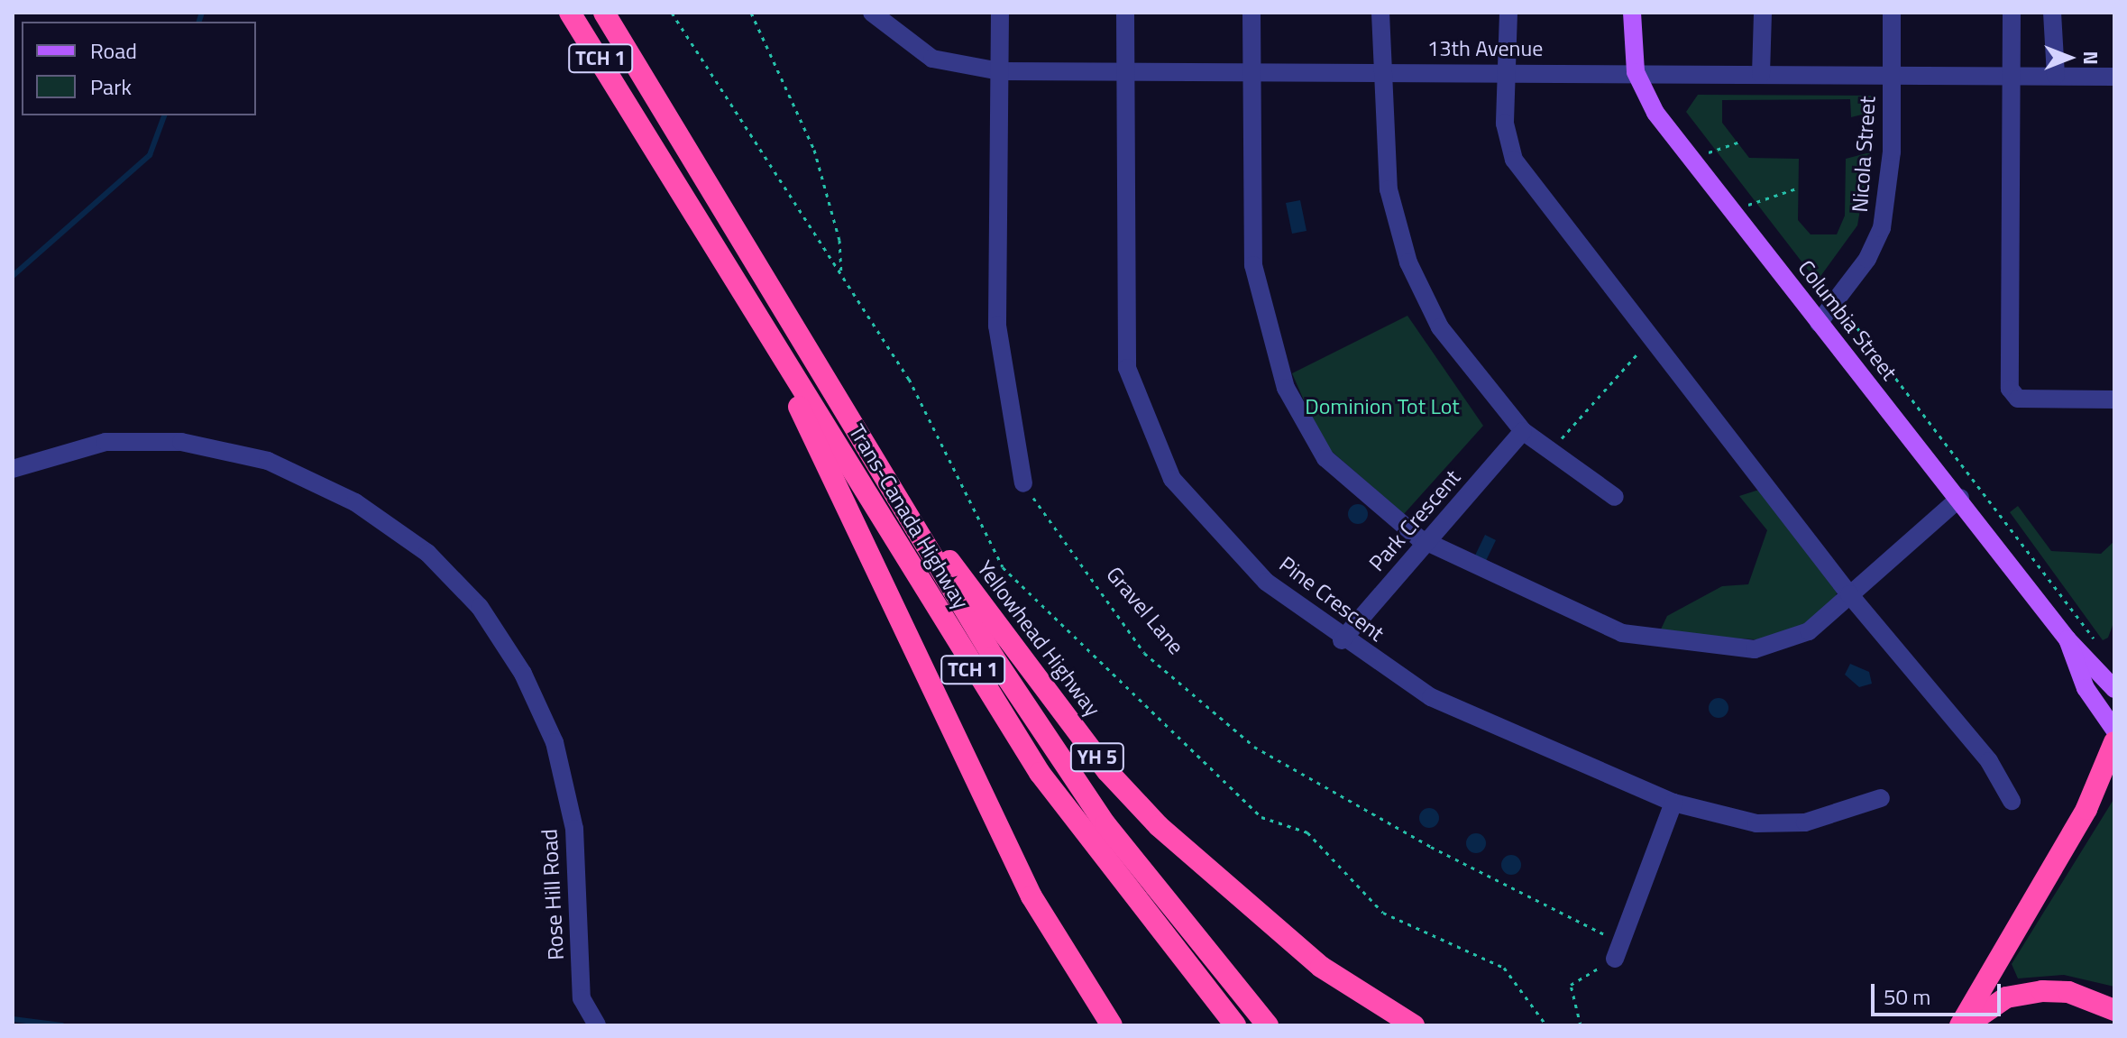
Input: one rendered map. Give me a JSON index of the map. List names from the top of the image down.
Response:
{
  "streets": {
    "highway": [
      "TCH 1",
      "Trans-Canada Highway",
      "Yellowhead Highway",
      "YH 5"
    ],
    "main road": ["Columbia Street"],
    "street": [
      "13th Avenue",
      "Nicola Street",
      "Park Crescent",
      "Pine Crescent",
      "Rose Hill Road"
    ],
    "path": ["Gravel Lane"]
  },
  "crossings": [
    ["13th Avenue", "Nicola Street"],
    ["13th Avenue", "Columbia Street"],
    ["13th Avenue", "Pine Crescent"],
    ["Nicola Street", "Columbia Street"],
    ["Trans-Canada Highway", "Yellowhead Highway"],
    ["Park Crescent", "Pine Crescent"]
  ],
  "parks": ["Dominion Tot Lot"],
  "legend": ["Road", "Park"],
  "scale_bar": "50 m",
  "north": "right"
}
